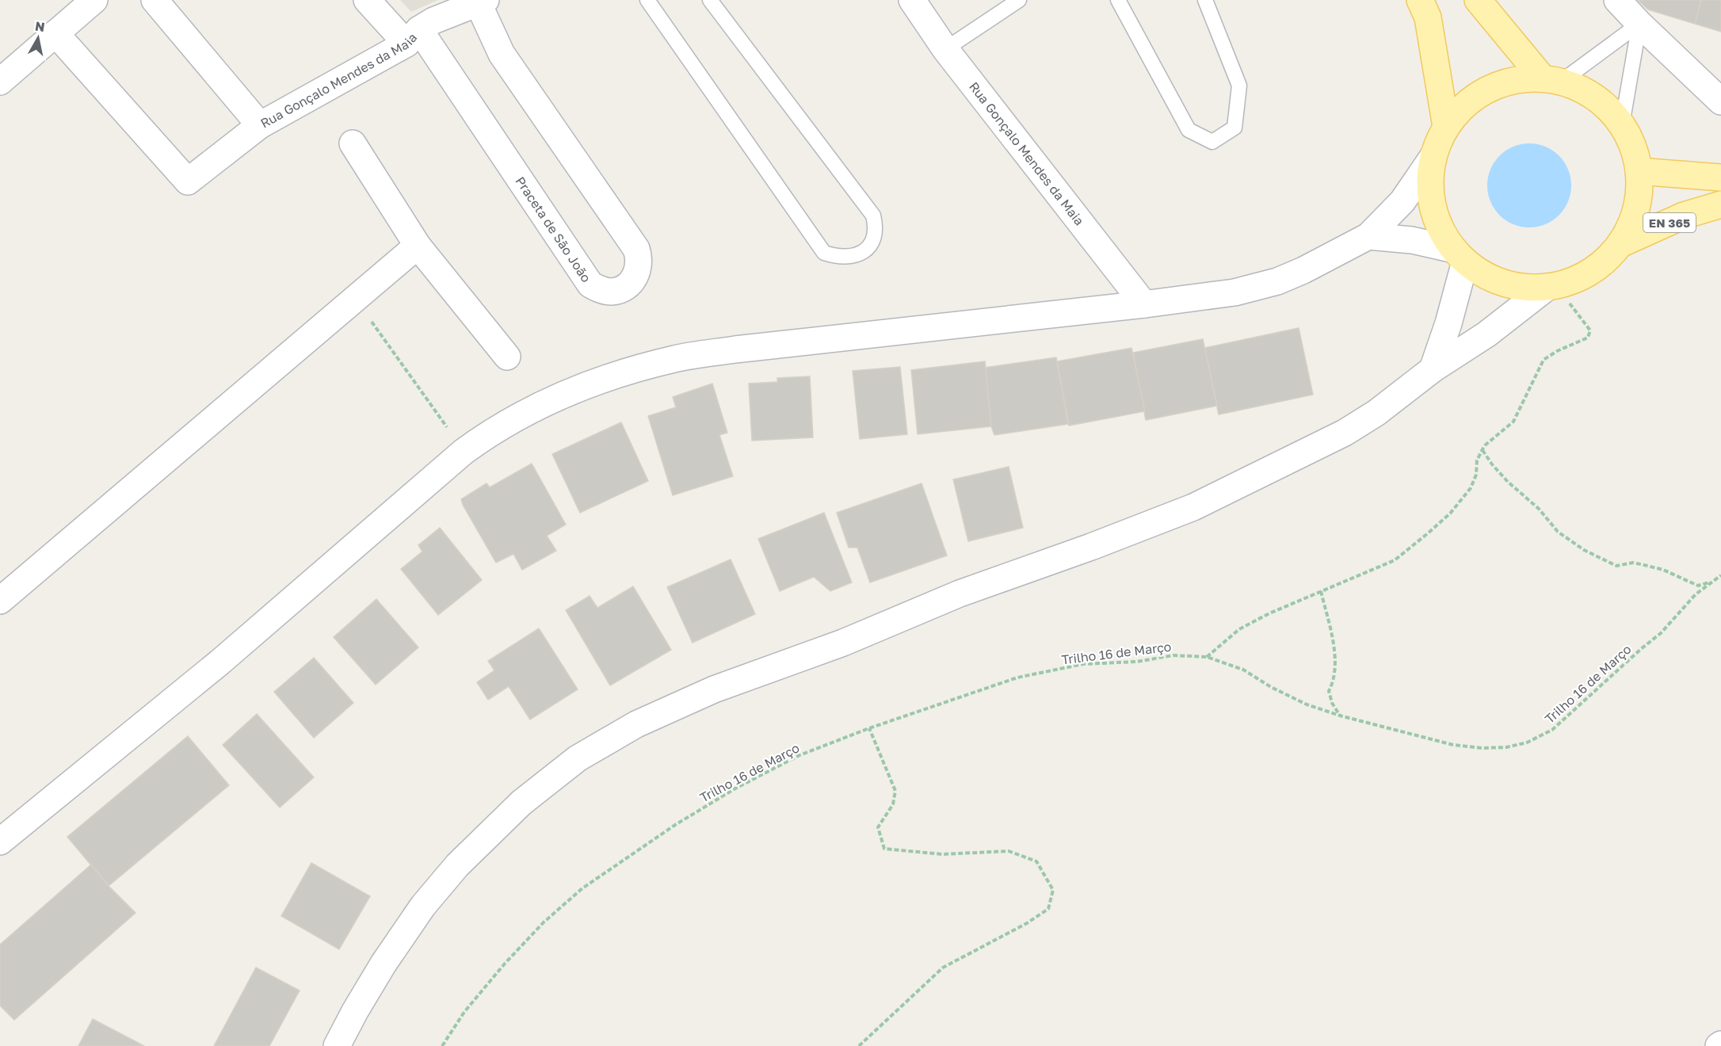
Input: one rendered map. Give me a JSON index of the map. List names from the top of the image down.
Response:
{
  "streets": {
    "main road": ["EN 365"],
    "street": ["Rua Gonçalo Mendes da Maia", "Praceta de São João"],
    "path": ["Trilho 16 de Março"]
  },
  "crossings": [
    ["Rua Gonçalo Mendes da Maia", "Praceta de São João"]
  ],
  "north": "top"
}
